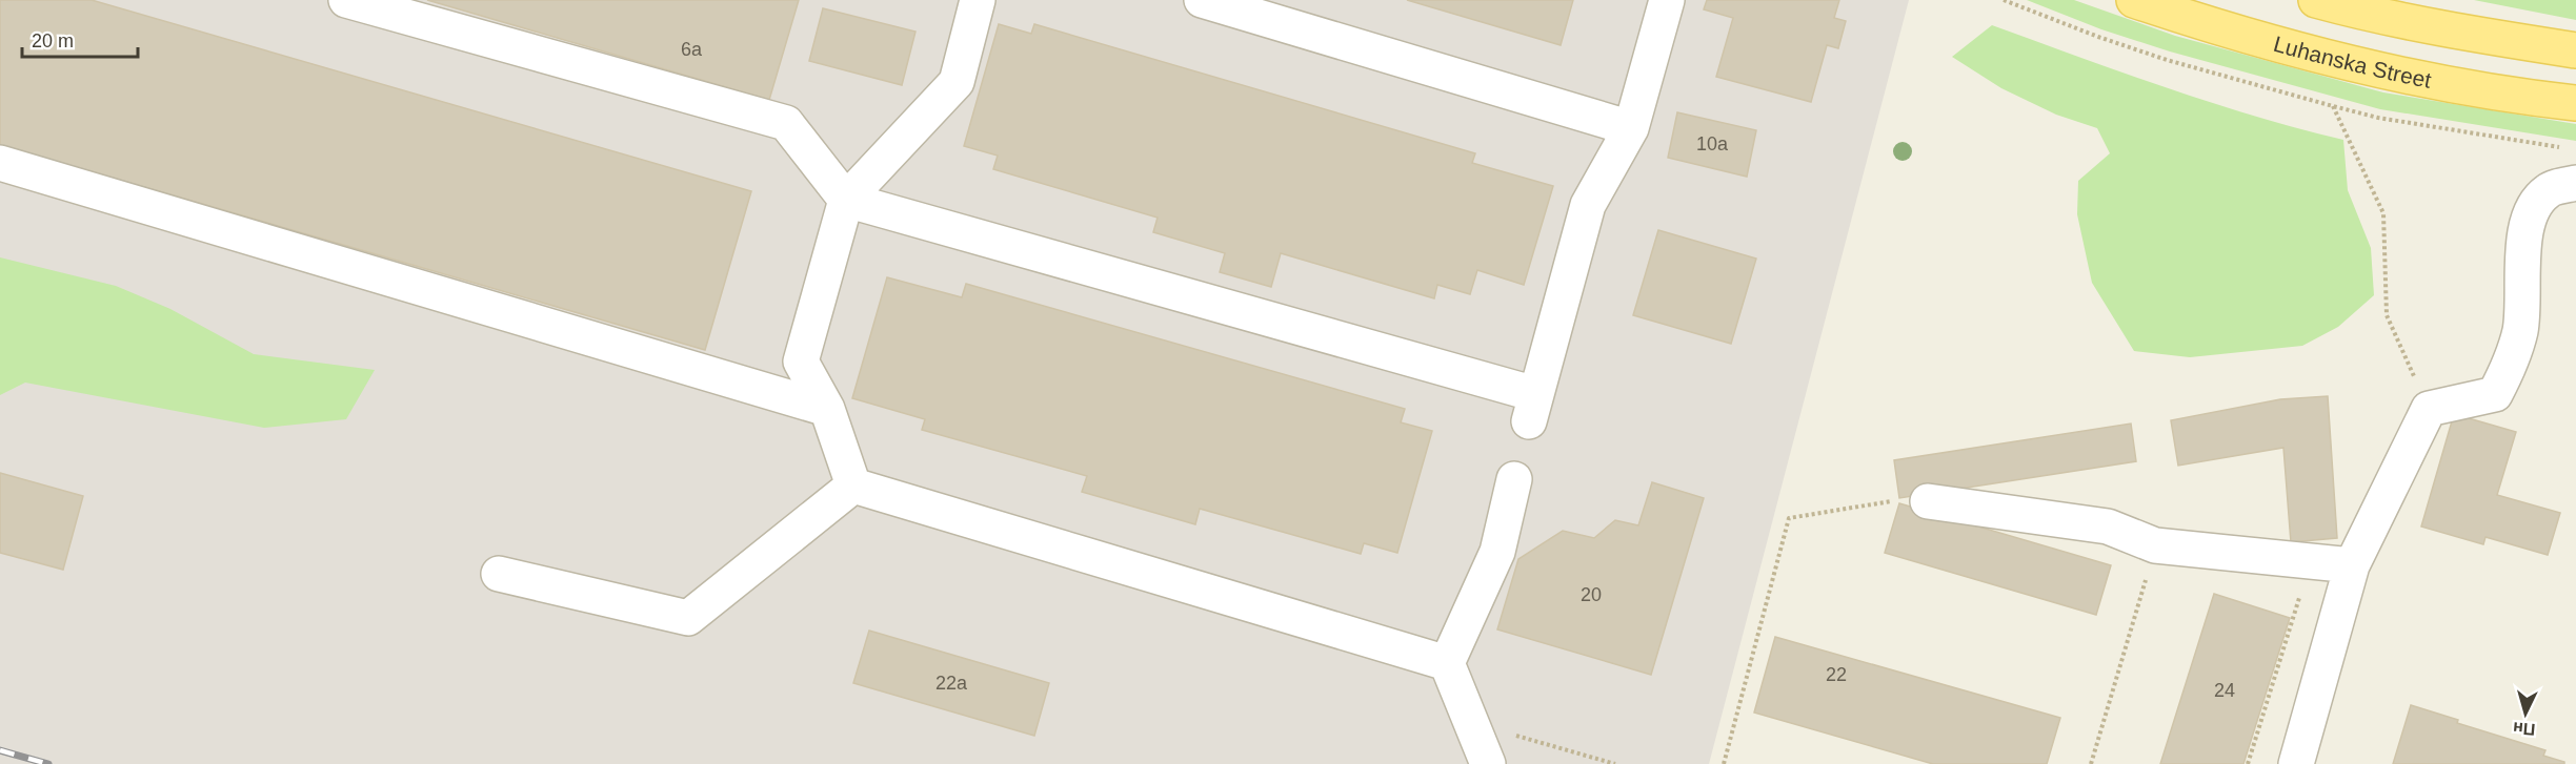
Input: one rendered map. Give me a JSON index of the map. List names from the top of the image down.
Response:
{
  "streets": {
    "main road": ["Luhanska Street"]
  },
  "house_numbers": [
    "6а",
    "10а",
    "20",
    "22",
    "22а",
    "24"
  ],
  "scale_bar": "20 m",
  "north": "bottom"
}
